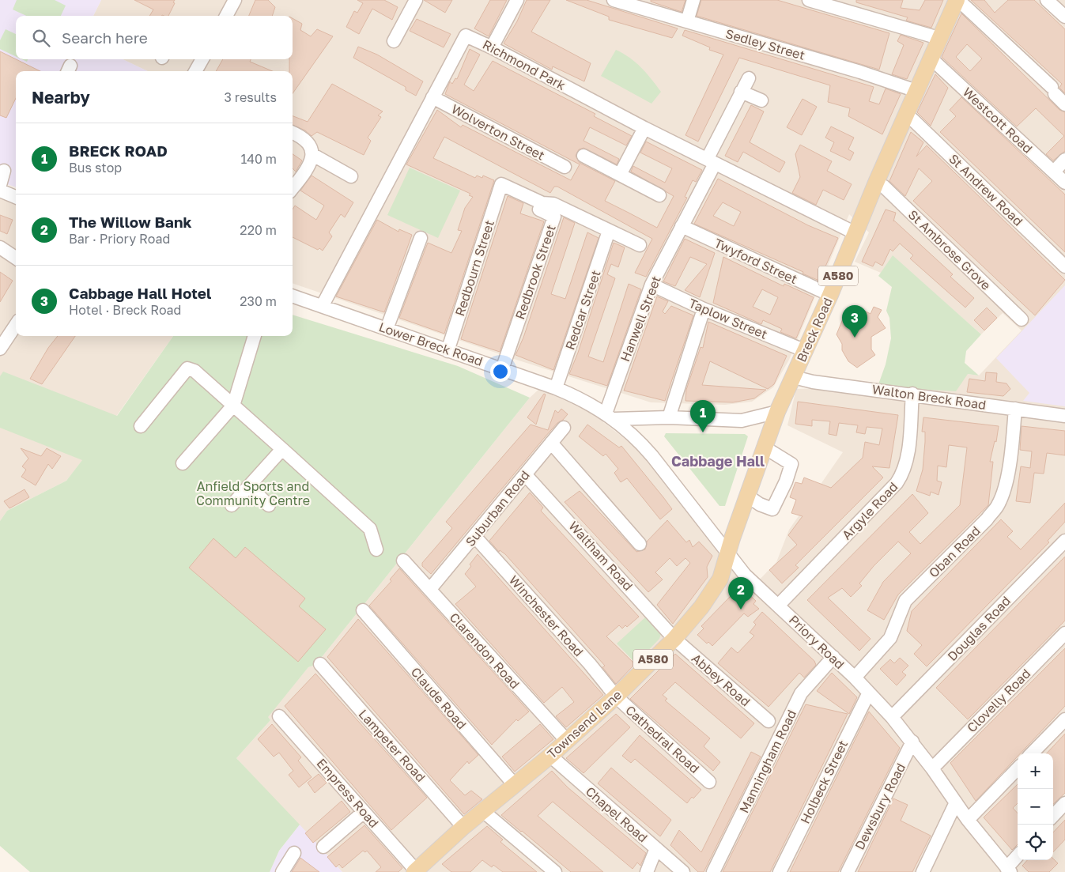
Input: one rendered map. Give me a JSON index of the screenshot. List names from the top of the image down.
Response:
{
  "streets": {
    "main road": ["A580", "Breck Road", "Townsend Lane"],
    "street": [
      "Sedley Street",
      "Richmond Park",
      "Westcott Road",
      "Wolverton Street",
      "St Andrew Road",
      "St Ambrose Grove",
      "Twyford Street",
      "Redbourn Street",
      "Redbrook Street",
      "Redcar Street",
      "Hanwell Street",
      "Taplow Street",
      "Lower Breck Road",
      "Walton Breck Road",
      "Suburban Road",
      "Argyle Road",
      "Oban Road",
      "Waltham Road",
      "Winchester Road",
      "Douglas Road",
      "Priory Road",
      "Clarendon Road",
      "Abbey Road",
      "Claude Road",
      "Clovelly Road",
      "Cathedral Road",
      "Lampeter Road",
      "Manningham Road",
      "Holbeck Street",
      "Empress Road",
      "Dewsbury Road",
      "Chapel Road"
    ]
  },
  "crossings": [
    ["Sedley Street", "Breck Road"],
    ["Richmond Park", "Wolverton Street"],
    ["Richmond Park", "Hanwell Street"],
    ["Richmond Park", "Breck Road"],
    ["Richmond Park", "Lower Breck Road"],
    ["Westcott Road", "Breck Road"],
    ["St Andrew Road", "Breck Road"],
    ["St Ambrose Grove", "Breck Road"],
    ["Twyford Street", "Hanwell Street"],
    ["Twyford Street", "Breck Road"],
    ["Redbourn Street", "Redbrook Street"],
    ["Redbourn Street", "Lower Breck Road"],
    ["Redbrook Street", "Lower Breck Road"],
    ["Redcar Street", "Lower Breck Road"],
    ["Hanwell Street", "Taplow Street"],
    ["Hanwell Street", "Lower Breck Road"],
    ["Hanwell Street", "Priory Road"],
    ["Taplow Street", "Breck Road"],
    ["Breck Road", "Walton Breck Road"],
    ["Breck Road", "Priory Road"],
    ["Breck Road", "Townsend Lane"],
    ["Lower Breck Road", "Priory Road"],
    ["Walton Breck Road", "Argyle Road"],
    ["Walton Breck Road", "Oban Road"],
    ["Suburban Road", "Waltham Road"],
    ["Suburban Road", "Winchester Road"],
    ["Suburban Road", "Clarendon Road"],
    ["Argyle Road", "Priory Road"],
    ["Oban Road", "Priory Road"],
    ["Waltham Road", "Abbey Road"],
    ["Waltham Road", "Townsend Lane"],
    ["Winchester Road", "Townsend Lane"],
    ["Winchester Road", "Cathedral Road"],
    ["Douglas Road", "Priory Road"],
    ["Priory Road", "Clovelly Road"],
    ["Priory Road", "Townsend Lane"],
    ["Priory Road", "Manningham Road"],
    ["Priory Road", "Holbeck Street"],
    ["Priory Road", "Dewsbury Road"],
    ["Clarendon Road", "Townsend Lane"],
    ["Abbey Road", "Townsend Lane"],
    ["Claude Road", "Townsend Lane"],
    ["Townsend Lane", "Cathedral Road"],
    ["Townsend Lane", "Lampeter Road"],
    ["Townsend Lane", "Empress Road"],
    ["Townsend Lane", "Chapel Road"]
  ],
  "districts": ["Cabbage Hall"],
  "parks": ["Anfield Sports and Community Centre"],
  "page": {
    "search": "Search here",
    "heading": ["Nearby", "3 results"],
    "list": [
      {
        "mark": "1",
        "name": "BRECK ROAD",
        "note": "Bus stop",
        "value": "140 m"
      },
      {
        "mark": "2",
        "name": "The Willow Bank",
        "note": "Bar · Priory Road",
        "value": "220 m"
      },
      {
        "mark": "3",
        "name": "Cabbage Hall Hotel",
        "note": "Hotel · Breck Road",
        "value": "230 m"
      }
    ],
    "pins": ["3", "1", "2"],
    "map_buttons": ["+", "−"]
  }
}
